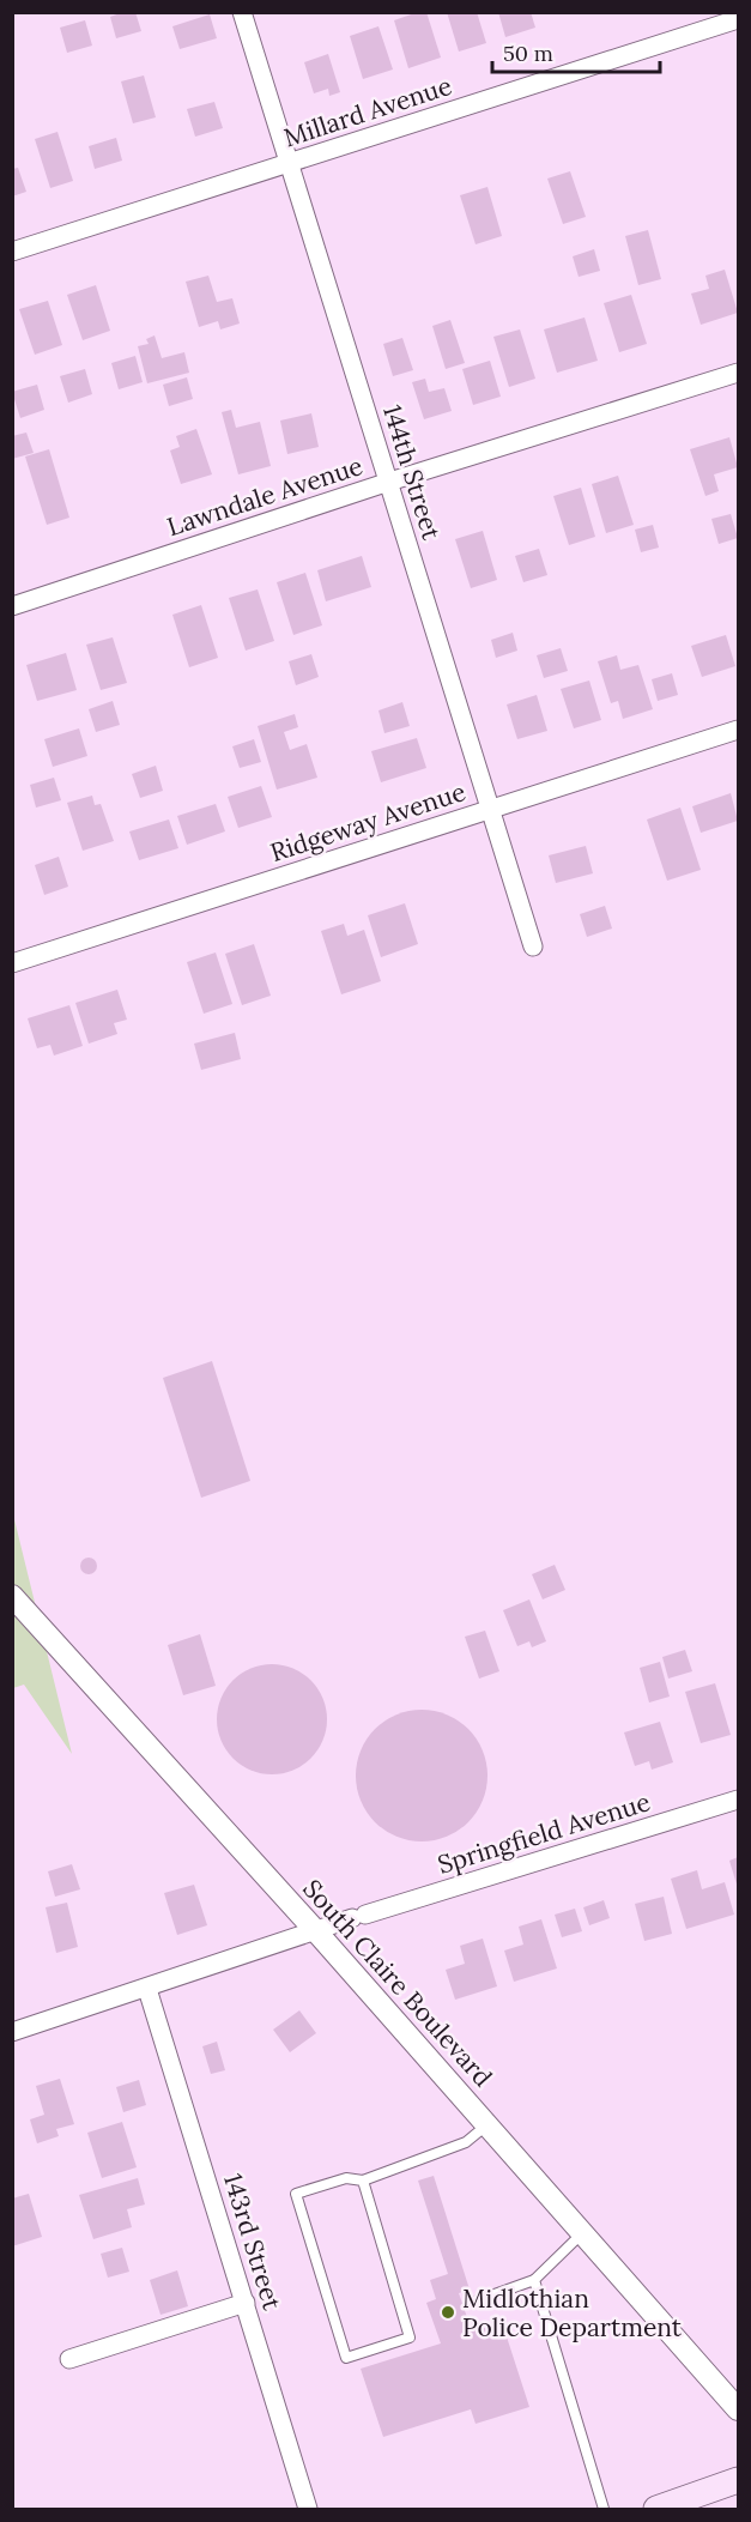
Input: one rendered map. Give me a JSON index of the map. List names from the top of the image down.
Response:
{
  "streets": {
    "street": [
      "Millard Avenue",
      "144th Street",
      "Lawndale Avenue",
      "Ridgeway Avenue",
      "Springfield Avenue",
      "South Claire Boulevard",
      "143rd Street"
    ]
  },
  "crossings": [
    ["Millard Avenue", "144th Street"],
    ["144th Street", "Lawndale Avenue"],
    ["144th Street", "Ridgeway Avenue"],
    ["Springfield Avenue", "South Claire Boulevard"],
    ["Springfield Avenue", "143rd Street"]
  ],
  "places": ["Midlothian Police Department"],
  "scale_bar": "50 m"
}
